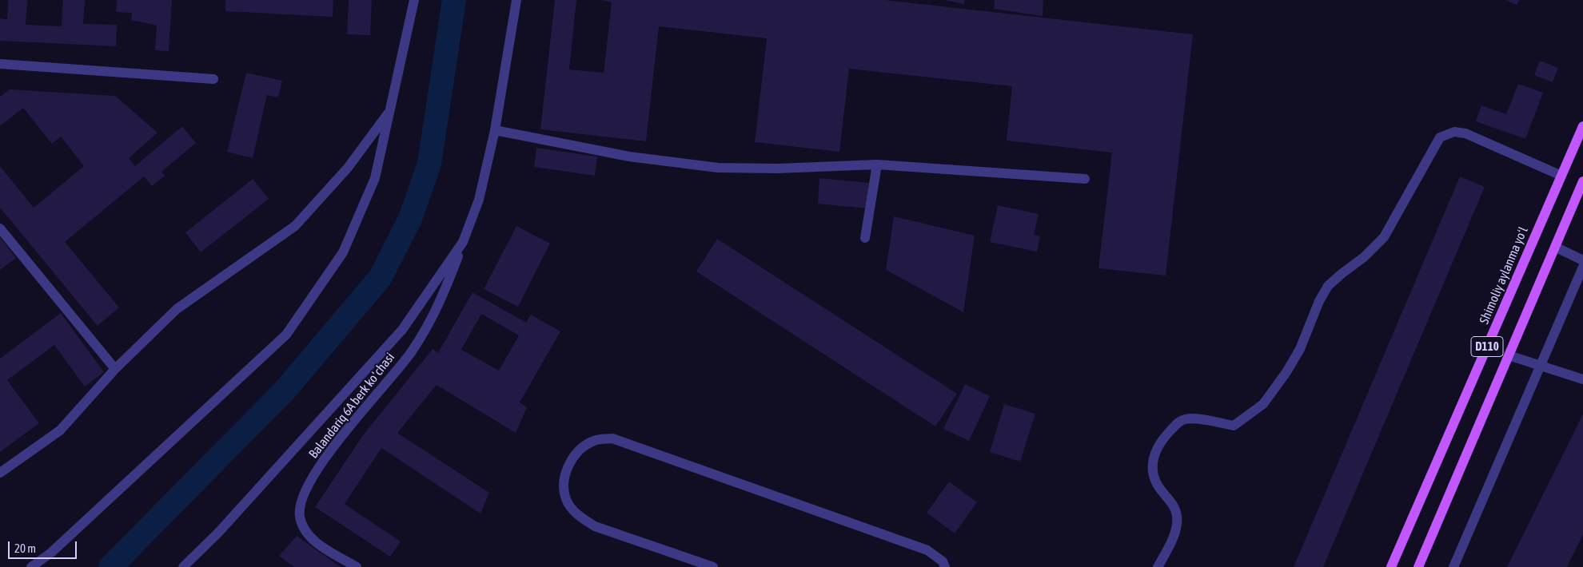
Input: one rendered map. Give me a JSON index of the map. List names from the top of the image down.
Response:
{
  "streets": {
    "main road": ["Shimoliy aylanma yoʻl", "D110"],
    "street": ["Balandariq 6A berk koʻchasi"]
  },
  "scale_bar": "20 m"
}
